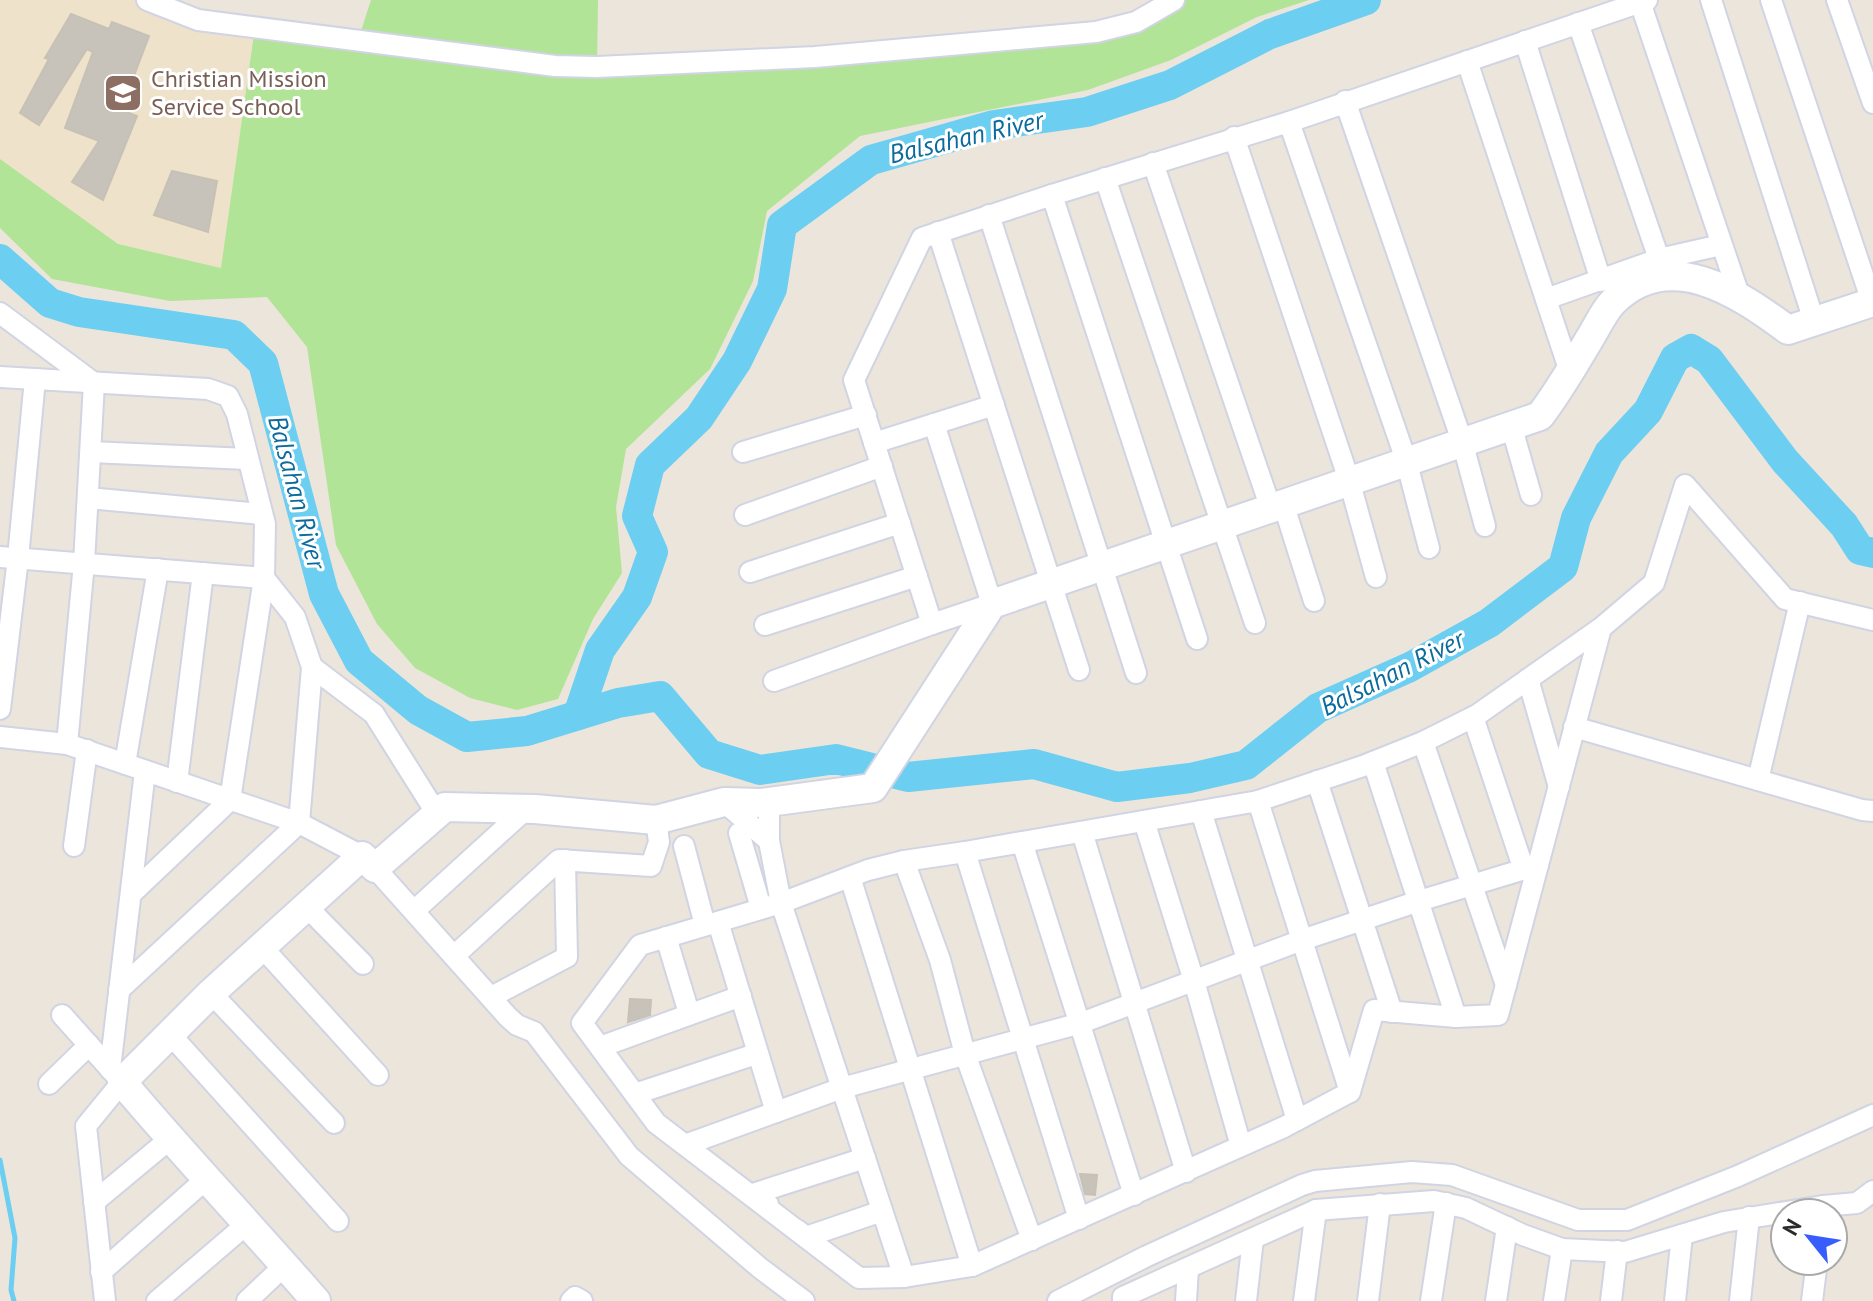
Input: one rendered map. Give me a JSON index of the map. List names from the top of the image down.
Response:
{
  "water": ["Balsahan River"],
  "places": {
    "school or university": ["Christian Mission Service School"]
  },
  "north": "top left"
}
